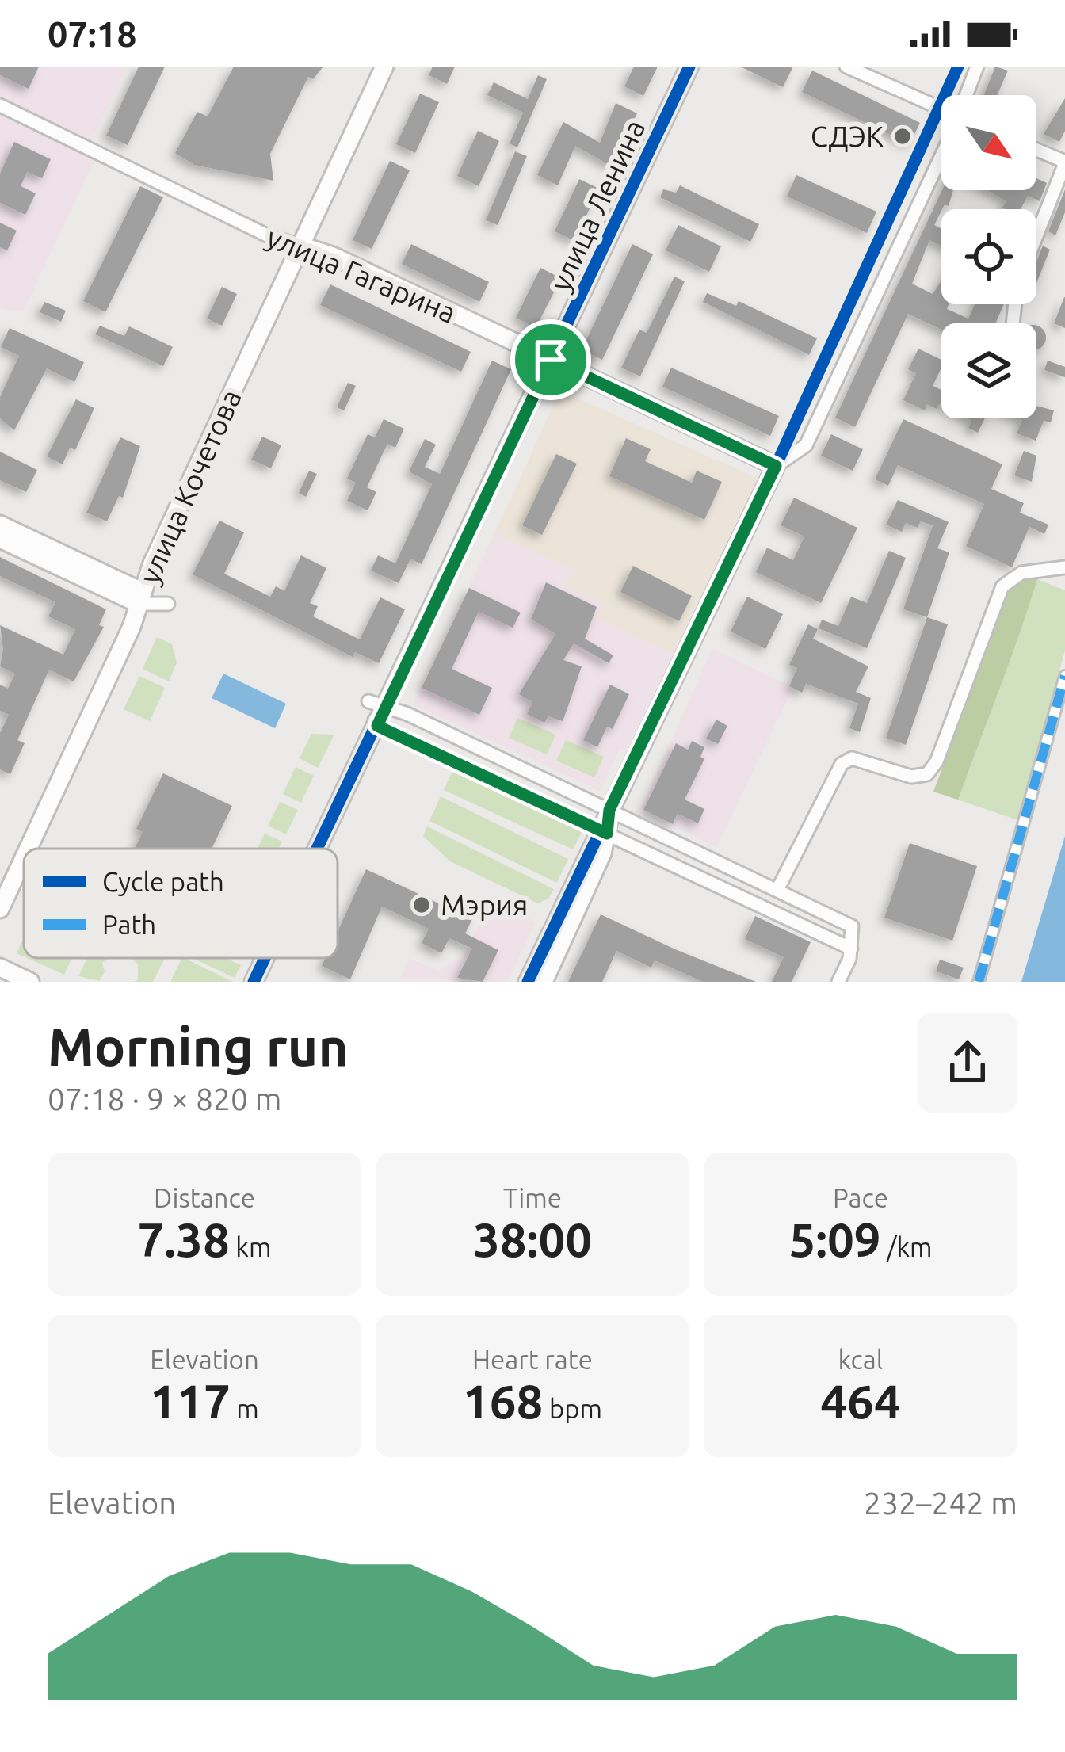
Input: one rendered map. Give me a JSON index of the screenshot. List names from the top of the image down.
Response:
{
  "streets": {
    "street": ["улица Ленина", "улица Гагарина", "улица Кочетова"]
  },
  "crossings": [
    ["улица Ленина", "улица Гагарина"],
    ["улица Гагарина", "улица Кочетова"]
  ],
  "places": ["СДЭК", "Мэрия"],
  "legend": ["Cycle path", "Path"],
  "north": "bottom right",
  "page": {
    "status": "07:18",
    "heading": ["Morning run", "07:18 · 9 × 820 m"],
    "stats": [
      ["Distance", "7.38 km"],
      ["Time", "38:00"],
      ["Pace", "5:09 /km"],
      ["Elevation", "117 m"],
      ["Heart rate", "168 bpm"],
      ["kcal", "464"]
    ],
    "chart": ["Elevation", "232–242 m"]
  }
}
